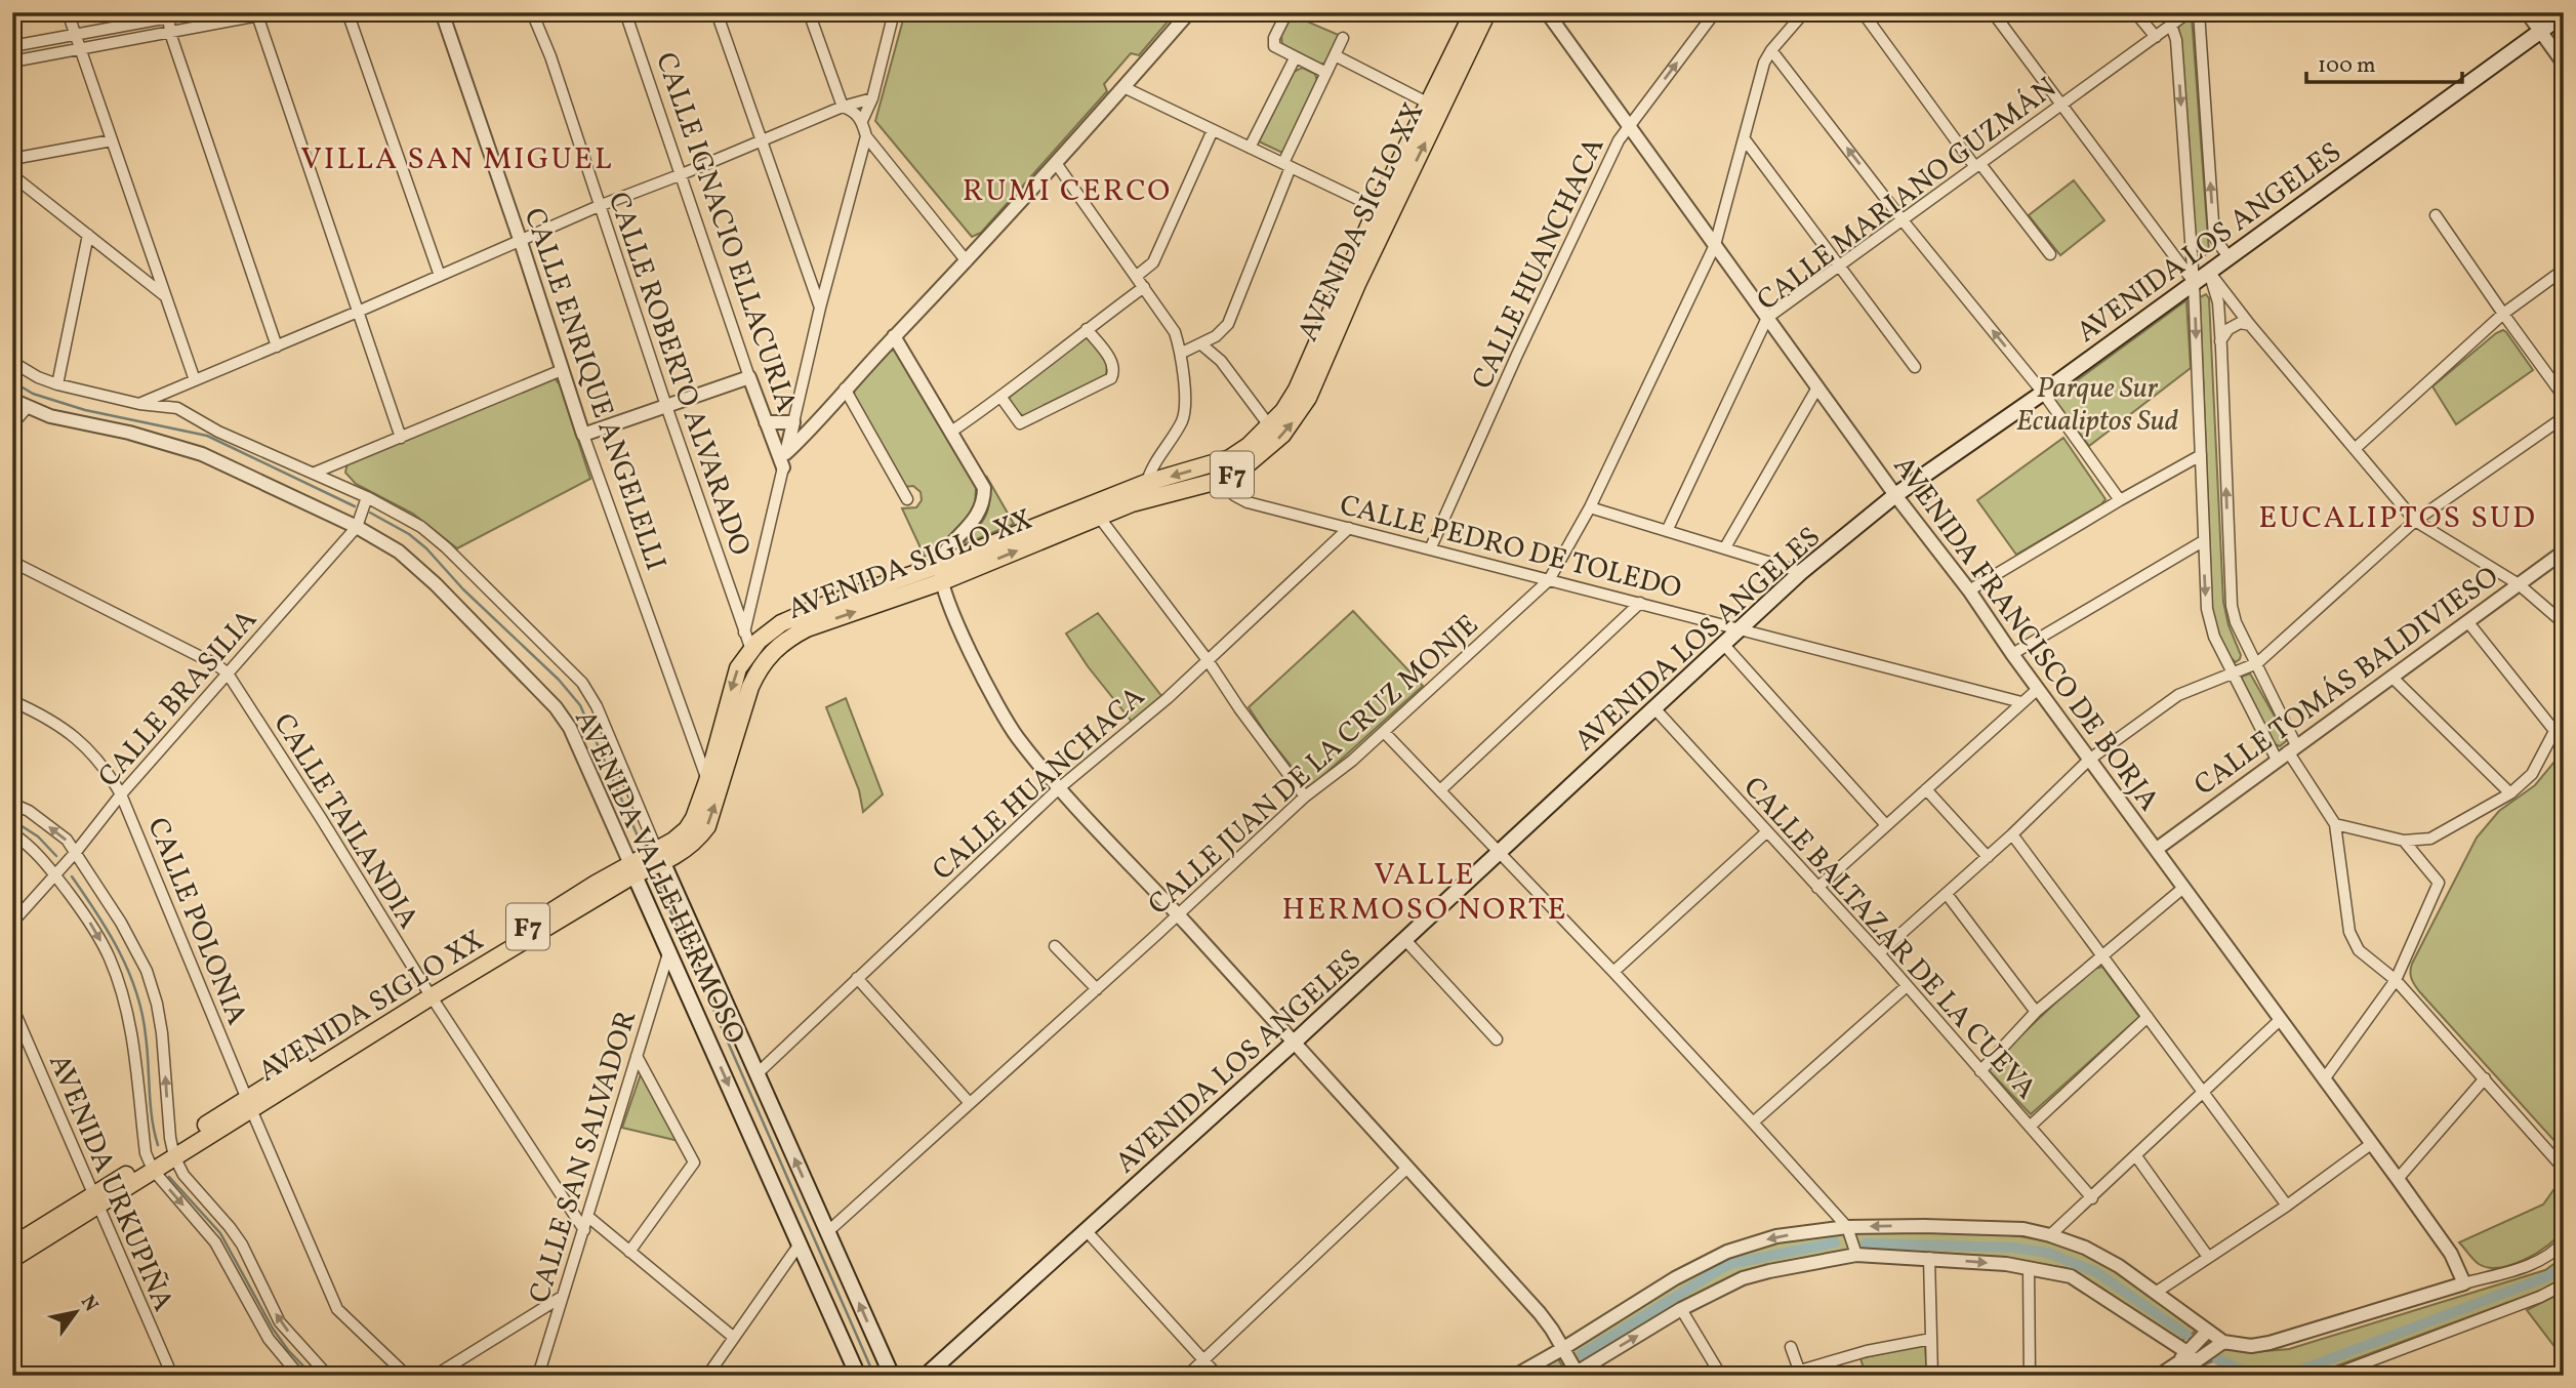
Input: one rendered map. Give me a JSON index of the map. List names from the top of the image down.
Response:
{
  "streets": {
    "highway": ["AVENIDA SIGLO XX", "F7"],
    "main road": ["AVENIDA LOS ANGELES", "AVENIDA VALLE HERMOSO"],
    "street": [
      "CALLE MARIANO GUZMÁN",
      "CALLE IGNACIO ELLACURIA",
      "CALLE HUANCHACA",
      "CALLE ROBERTO ALVARADO",
      "CALLE ENRIQUE ANGELELLI",
      "CALLE PEDRO DE TOLEDO",
      "AVENIDA FRANCISCO DE BORJA",
      "CALLE TOMÁS BALDIVIESO",
      "CALLE BRASILIA",
      "CALLE JUAN DE LA CRUZ MONJE",
      "CALLE TAILANDIA",
      "CALLE POLONIA",
      "CALLE BALTAZAR DE LA CUEVA",
      "CALLE SAN SALVADOR",
      "AVENIDA URKUPIÑA"
    ]
  },
  "crossings": [
    ["CALLE MARIANO GUZMÁN", "AVENIDA FRANCISCO DE BORJA"],
    ["AVENIDA SIGLO XX", "CALLE ROBERTO ALVARADO"],
    ["AVENIDA SIGLO XX", "CALLE ENRIQUE ANGELELLI"],
    ["AVENIDA SIGLO XX", "CALLE PEDRO DE TOLEDO"],
    ["AVENIDA SIGLO XX", "CALLE TAILANDIA"],
    ["AVENIDA SIGLO XX", "AVENIDA VALLE HERMOSO"],
    ["AVENIDA SIGLO XX", "CALLE POLONIA"],
    ["AVENIDA SIGLO XX", "AVENIDA URKUPIÑA"],
    ["AVENIDA LOS ANGELES", "CALLE PEDRO DE TOLEDO"],
    ["AVENIDA LOS ANGELES", "AVENIDA FRANCISCO DE BORJA"],
    ["AVENIDA LOS ANGELES", "CALLE BALTAZAR DE LA CUEVA"],
    ["CALLE HUANCHACA", "CALLE PEDRO DE TOLEDO"],
    ["CALLE HUANCHACA", "AVENIDA FRANCISCO DE BORJA"],
    ["CALLE HUANCHACA", "AVENIDA VALLE HERMOSO"],
    ["CALLE PEDRO DE TOLEDO", "CALLE JUAN DE LA CRUZ MONJE"],
    ["AVENIDA FRANCISCO DE BORJA", "CALLE TOMÁS BALDIVIESO"],
    ["AVENIDA FRANCISCO DE BORJA", "CALLE JUAN DE LA CRUZ MONJE"],
    ["CALLE BRASILIA", "CALLE TAILANDIA"],
    ["CALLE BRASILIA", "AVENIDA VALLE HERMOSO"],
    ["CALLE BRASILIA", "CALLE POLONIA"],
    ["CALLE JUAN DE LA CRUZ MONJE", "AVENIDA VALLE HERMOSO"],
    ["CALLE TAILANDIA", "CALLE SAN SALVADOR"],
    ["AVENIDA VALLE HERMOSO", "CALLE SAN SALVADOR"]
  ],
  "districts": [
    "VILLA SAN MIGUEL",
    "RUMI CERCO",
    "EUCALIPTOS SUD",
    "VALLE HERMOSO NORTE"
  ],
  "parks": ["Parque Sur Ecualiptos Sud"],
  "scale_bar": "100 m",
  "north": "top right"
}
